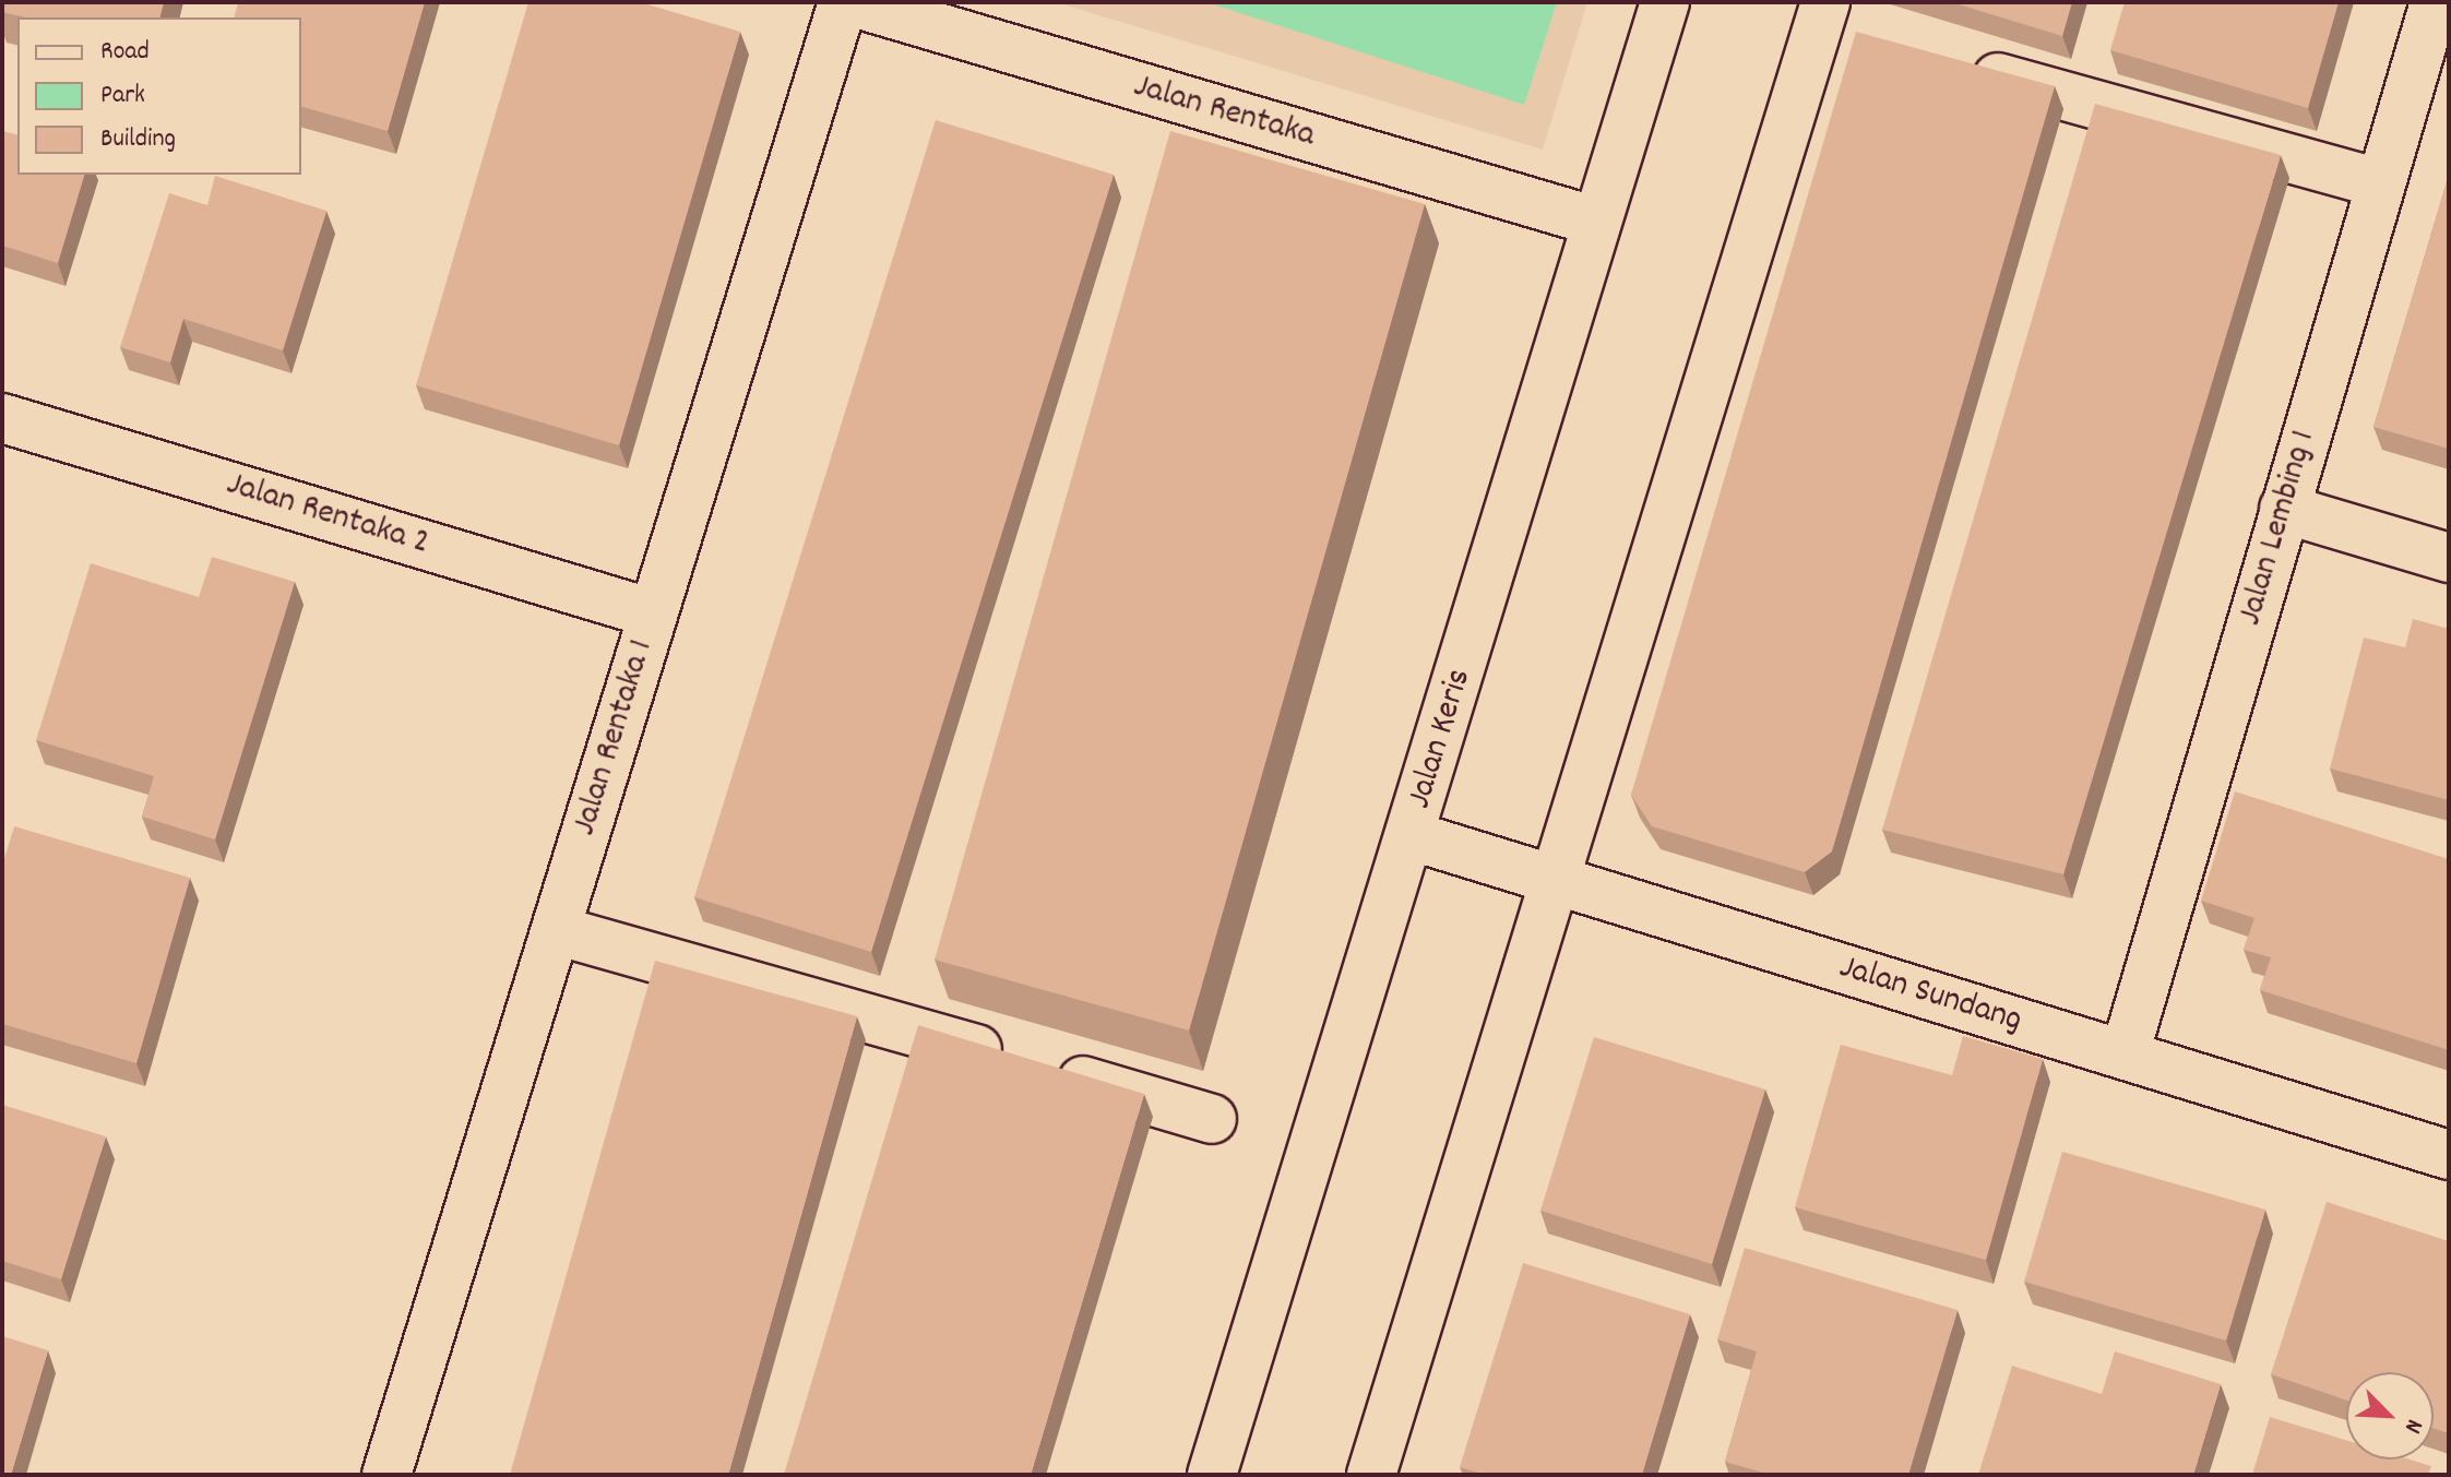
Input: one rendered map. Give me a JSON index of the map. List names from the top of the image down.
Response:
{
  "streets": {
    "street": [
      "Jalan Rentaka",
      "Jalan Rentaka 2",
      "Jalan Lembing 1",
      "Jalan Rentaka 1",
      "Jalan Keris",
      "Jalan Sundang"
    ]
  },
  "crossings": [
    ["Jalan Rentaka", "Jalan Keris"],
    ["Jalan Rentaka 2", "Jalan Rentaka 1"],
    ["Jalan Lembing 1", "Jalan Sundang"],
    ["Jalan Keris", "Jalan Sundang"]
  ],
  "legend": ["Road", "Park", "Building"],
  "north": "bottom right"
}
